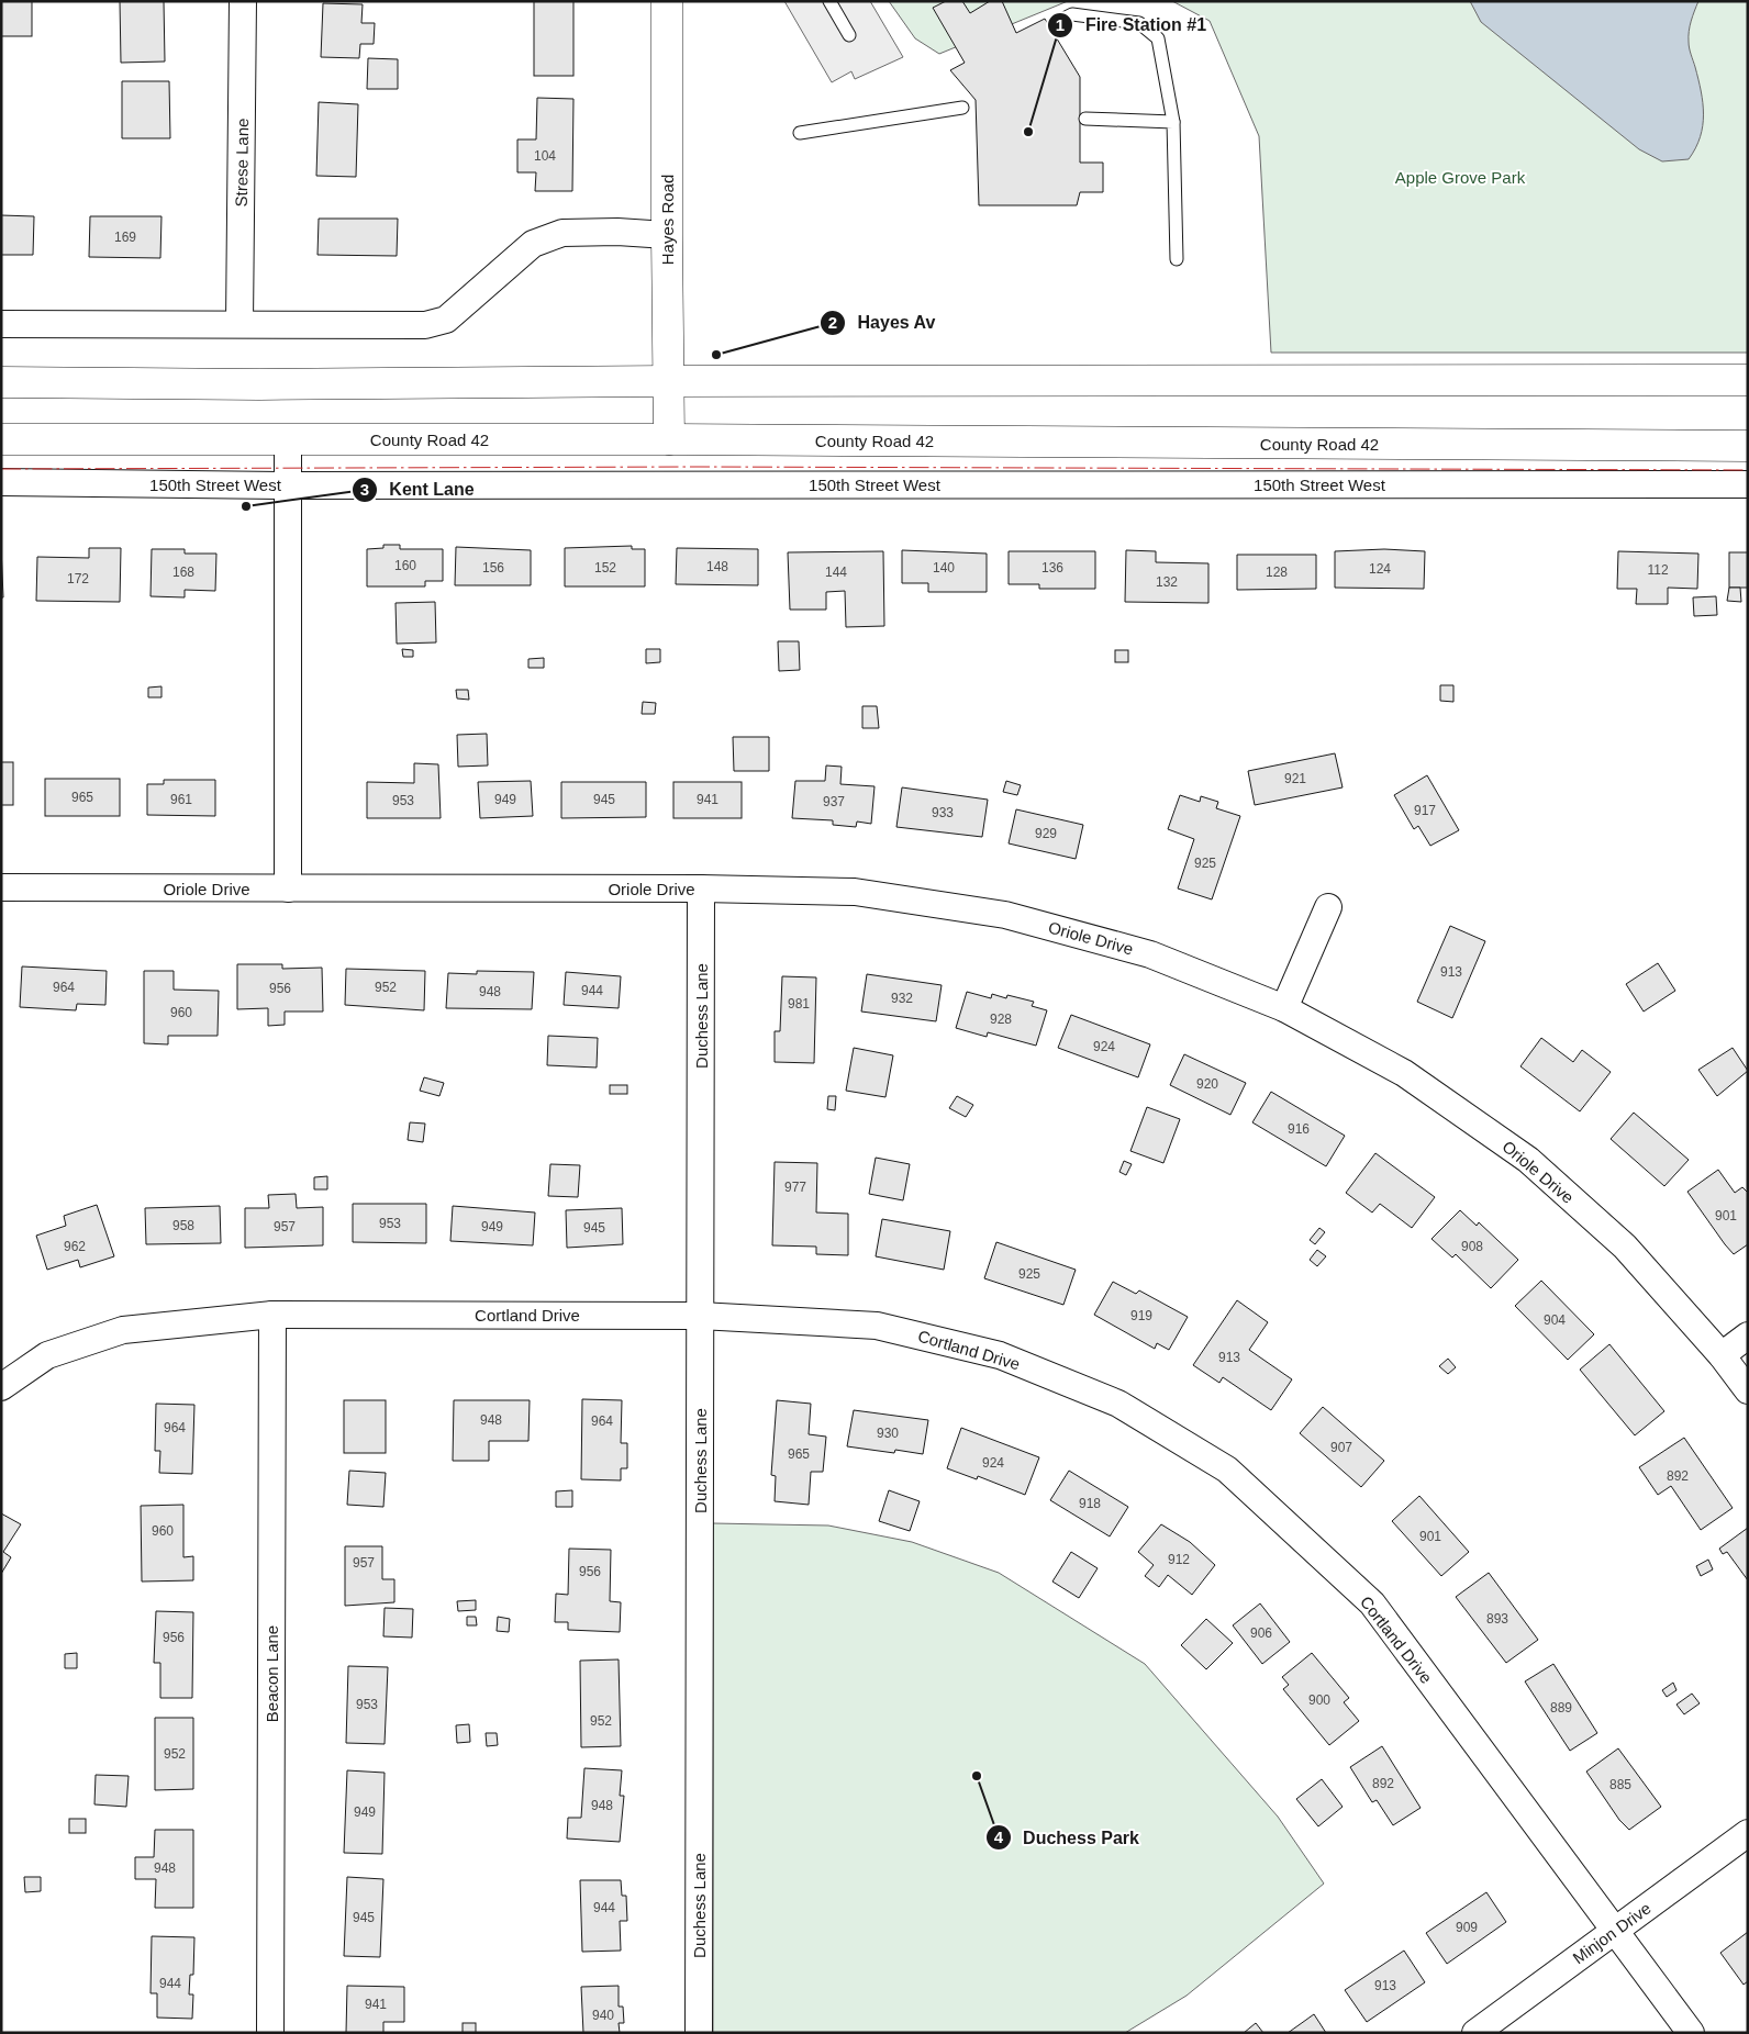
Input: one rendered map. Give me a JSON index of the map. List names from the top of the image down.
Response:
{
  "streets": {
    "main road": ["Hayes Road", "County Road 42"],
    "street": [
      "Strese Lane",
      "150th Street West",
      "Oriole Drive",
      "Duchess Lane",
      "Cortland Drive",
      "Beacon Lane",
      "Minjon Drive"
    ]
  },
  "crossings": [
    ["Hayes Road", "County Road 42"],
    ["Oriole Drive", "Duchess Lane"],
    ["Duchess Lane", "Cortland Drive"],
    ["Cortland Drive", "Beacon Lane"],
    ["Cortland Drive", "Minjon Drive"]
  ],
  "parks": ["Apple Grove Park"],
  "places": [
    "Fire Station #1",
    "Hayes Av",
    "Kent Lane",
    "Duchess Park"
  ],
  "house_numbers": [
    "104",
    "169",
    "160",
    "148",
    "156",
    "152",
    "140",
    "136",
    "124",
    "112",
    "168",
    "144",
    "128",
    "172",
    "132",
    "921",
    "965",
    "961",
    "949",
    "945",
    "941",
    "953",
    "937",
    "917",
    "933",
    "929",
    "925",
    "913",
    "964",
    "952",
    "956",
    "944",
    "948",
    "932",
    "981",
    "960",
    "928",
    "924",
    "920",
    "916",
    "977",
    "901",
    "953",
    "958",
    "957",
    "949",
    "945",
    "962",
    "908",
    "925",
    "919",
    "904",
    "913",
    "948",
    "964",
    "964",
    "930",
    "907",
    "965",
    "924",
    "892",
    "918",
    "960",
    "901",
    "912",
    "957",
    "956",
    "893",
    "906",
    "956",
    "900",
    "953",
    "889",
    "952",
    "952",
    "892",
    "885",
    "948",
    "949",
    "948",
    "944",
    "945",
    "909",
    "944",
    "913",
    "941",
    "940"
  ]
}
